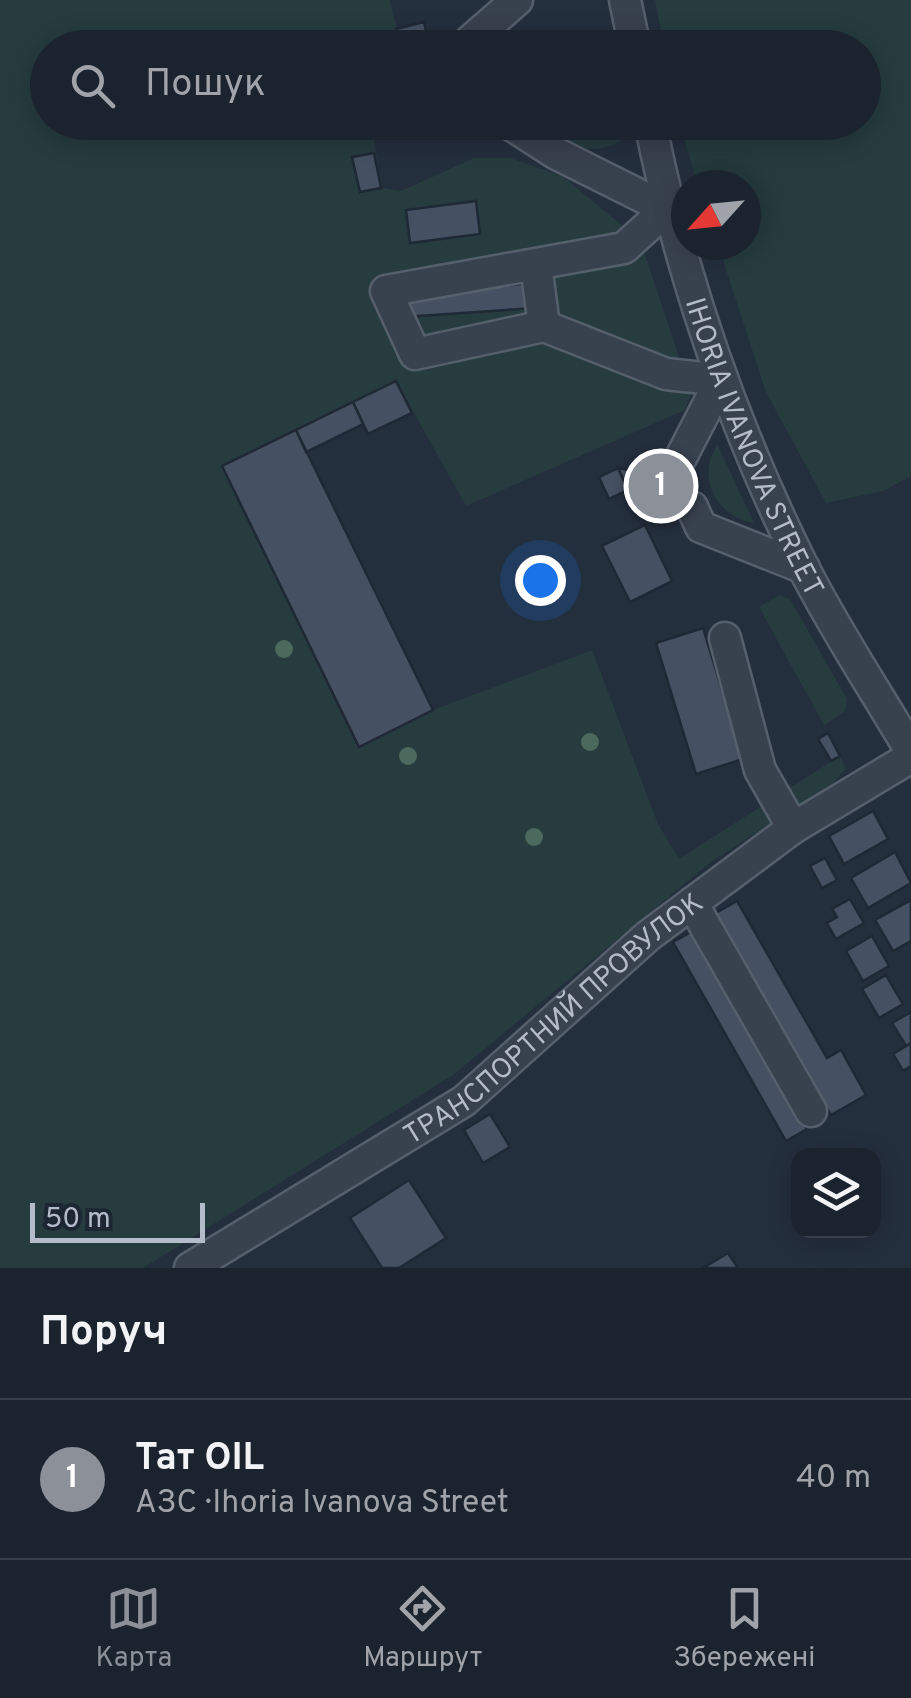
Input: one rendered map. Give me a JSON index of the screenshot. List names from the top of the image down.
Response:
{
  "streets": {
    "street": ["IHORIA IVANOVA STREET", "ТРАНСПОРТНИЙ ПРОВУЛОК"]
  },
  "crossings": [
    ["IHORIA IVANOVA STREET", "ТРАНСПОРТНИЙ ПРОВУЛОК"]
  ],
  "scale_bar": "50 m",
  "north": "bottom left",
  "page": {
    "search": "Пошук",
    "pins": "1",
    "scale": "50 m",
    "heading": "Поруч",
    "list": [
      {
        "mark": "1",
        "name": "Тат OIL",
        "note": "АЗС · Ihoria Ivanova Street",
        "value": "40 m"
      }
    ],
    "nav": ["Карта", "Маршрут", "Збережені"]
  }
}
